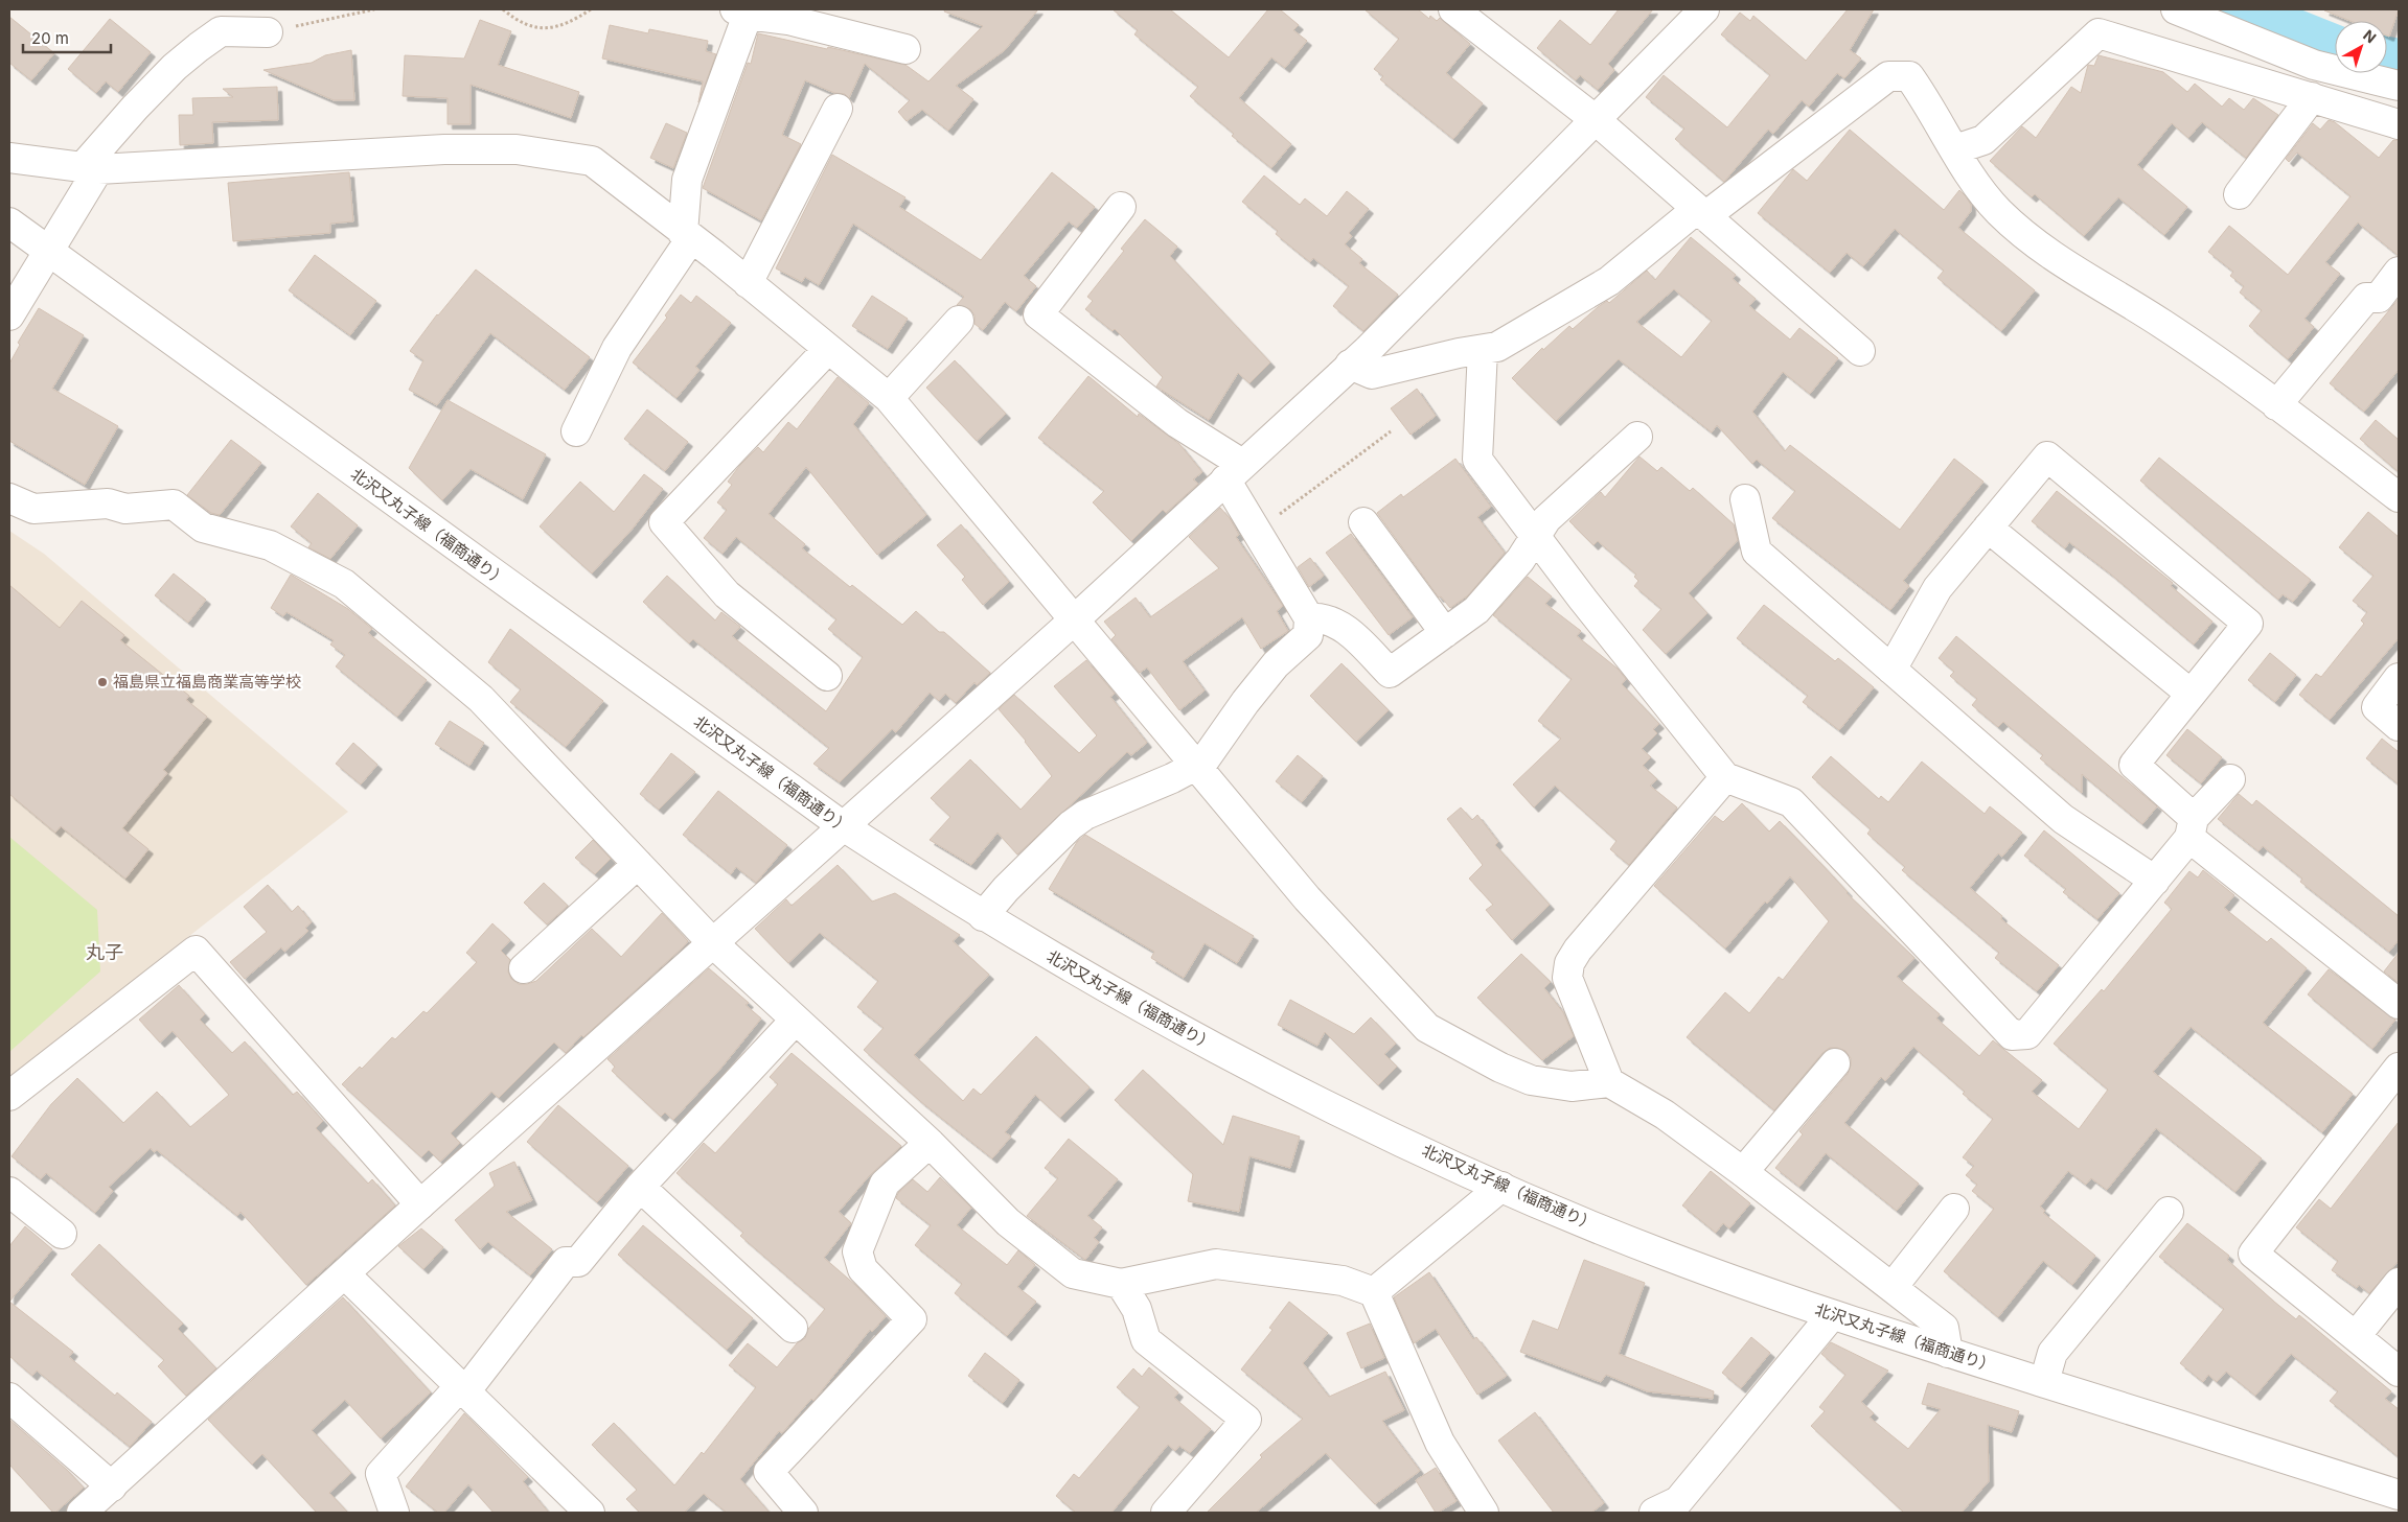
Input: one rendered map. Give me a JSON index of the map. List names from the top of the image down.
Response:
{
  "streets": {
    "street": ["北沢又丸子線（福商通り）"]
  },
  "districts": ["丸子"],
  "places": ["福島県立福島商業高等学校"],
  "scale_bar": "20 m",
  "north": "top right"
}
